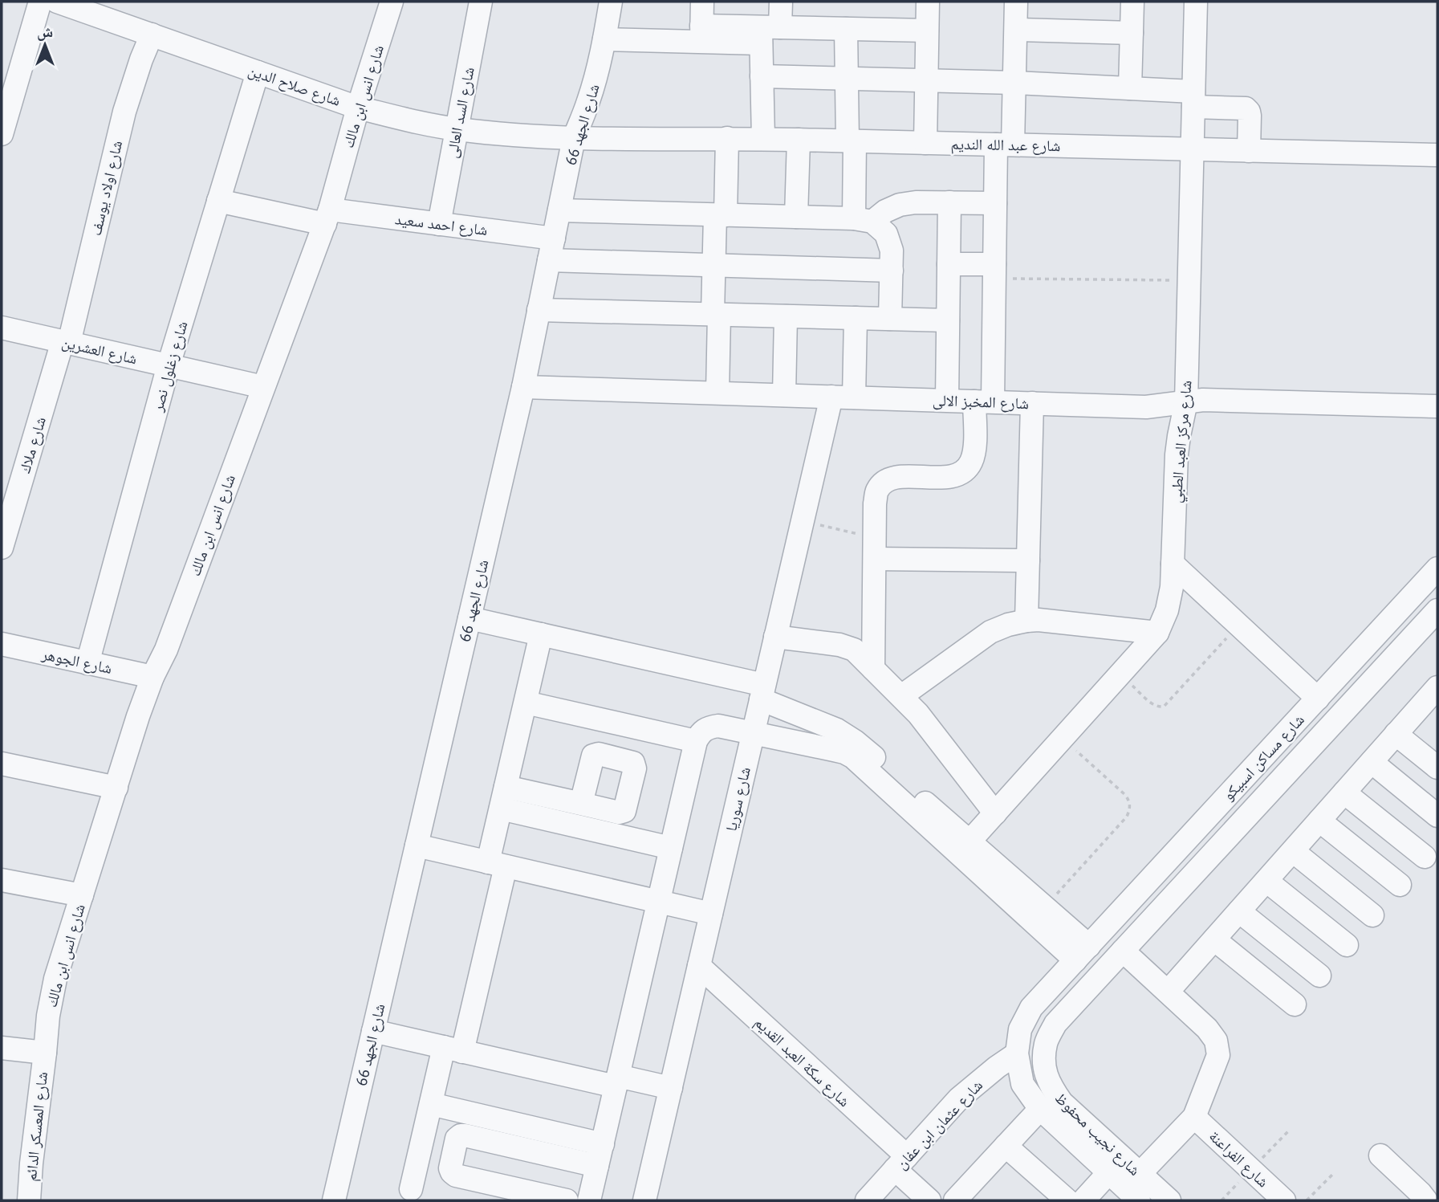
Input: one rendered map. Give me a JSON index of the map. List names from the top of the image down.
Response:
{
  "streets": {
    "street": [
      "شارع صلاح الدين",
      "شارع انس ابن مالك",
      "شارع السد العالى",
      "شارع الجهد 66",
      "شارع عبد الله النديم",
      "شارع اولاد يوسف",
      "شارع احمد سعيد",
      "شارع العشرين",
      "شارع زغلول نصر",
      "شارع المخبز الالى",
      "شارع مركز العبد الطبي",
      "شارع ملاك",
      "شارع الجوهر",
      "شارع مساكن اسبيكو",
      "شارع سوريا",
      "شارع سكة العبد القديم",
      "شارع عثمان ابن عفان",
      "شارع المعسكر الدائم",
      "شارع نجيب محفوظ",
      "شارع الفراعنة"
    ]
  },
  "crossings": [
    ["شارع صلاح الدين", "شارع انس ابن مالك"],
    ["شارع صلاح الدين", "شارع السد العالى"],
    ["شارع صلاح الدين", "شارع الجهد 66"],
    ["شارع صلاح الدين", "شارع عبد الله النديم"],
    ["شارع صلاح الدين", "شارع اولاد يوسف"],
    ["شارع صلاح الدين", "شارع زغلول نصر"],
    ["شارع انس ابن مالك", "شارع احمد سعيد"],
    ["شارع انس ابن مالك", "شارع العشرين"],
    ["شارع انس ابن مالك", "شارع الجوهر"],
    ["شارع انس ابن مالك", "شارع المعسكر الدائم"],
    ["شارع السد العالى", "شارع احمد سعيد"],
    ["شارع الجهد 66", "شارع عبد الله النديم"],
    ["شارع الجهد 66", "شارع احمد سعيد"],
    ["شارع الجهد 66", "شارع المخبز الالى"],
    ["شارع عبد الله النديم", "شارع مركز العبد الطبي"],
    ["شارع اولاد يوسف", "شارع العشرين"],
    ["شارع اولاد يوسف", "شارع ملاك"],
    ["شارع احمد سعيد", "شارع زغلول نصر"],
    ["شارع العشرين", "شارع زغلول نصر"],
    ["شارع العشرين", "شارع ملاك"],
    ["شارع زغلول نصر", "شارع الجوهر"],
    ["شارع المخبز الالى", "شارع مركز العبد الطبي"],
    ["شارع المخبز الالى", "شارع سوريا"],
    ["شارع مساكن اسبيكو", "شارع نجيب محفوظ"],
    ["شارع مساكن اسبيكو", "شارع الفراعنة"],
    ["شارع سوريا", "شارع سكة العبد القديم"],
    ["شارع سكة العبد القديم", "شارع عثمان ابن عفان"],
    ["شارع عثمان ابن عفان", "شارع نجيب محفوظ"],
    ["شارع نجيب محفوظ", "شارع الفراعنة"]
  ],
  "north": "top"
}
